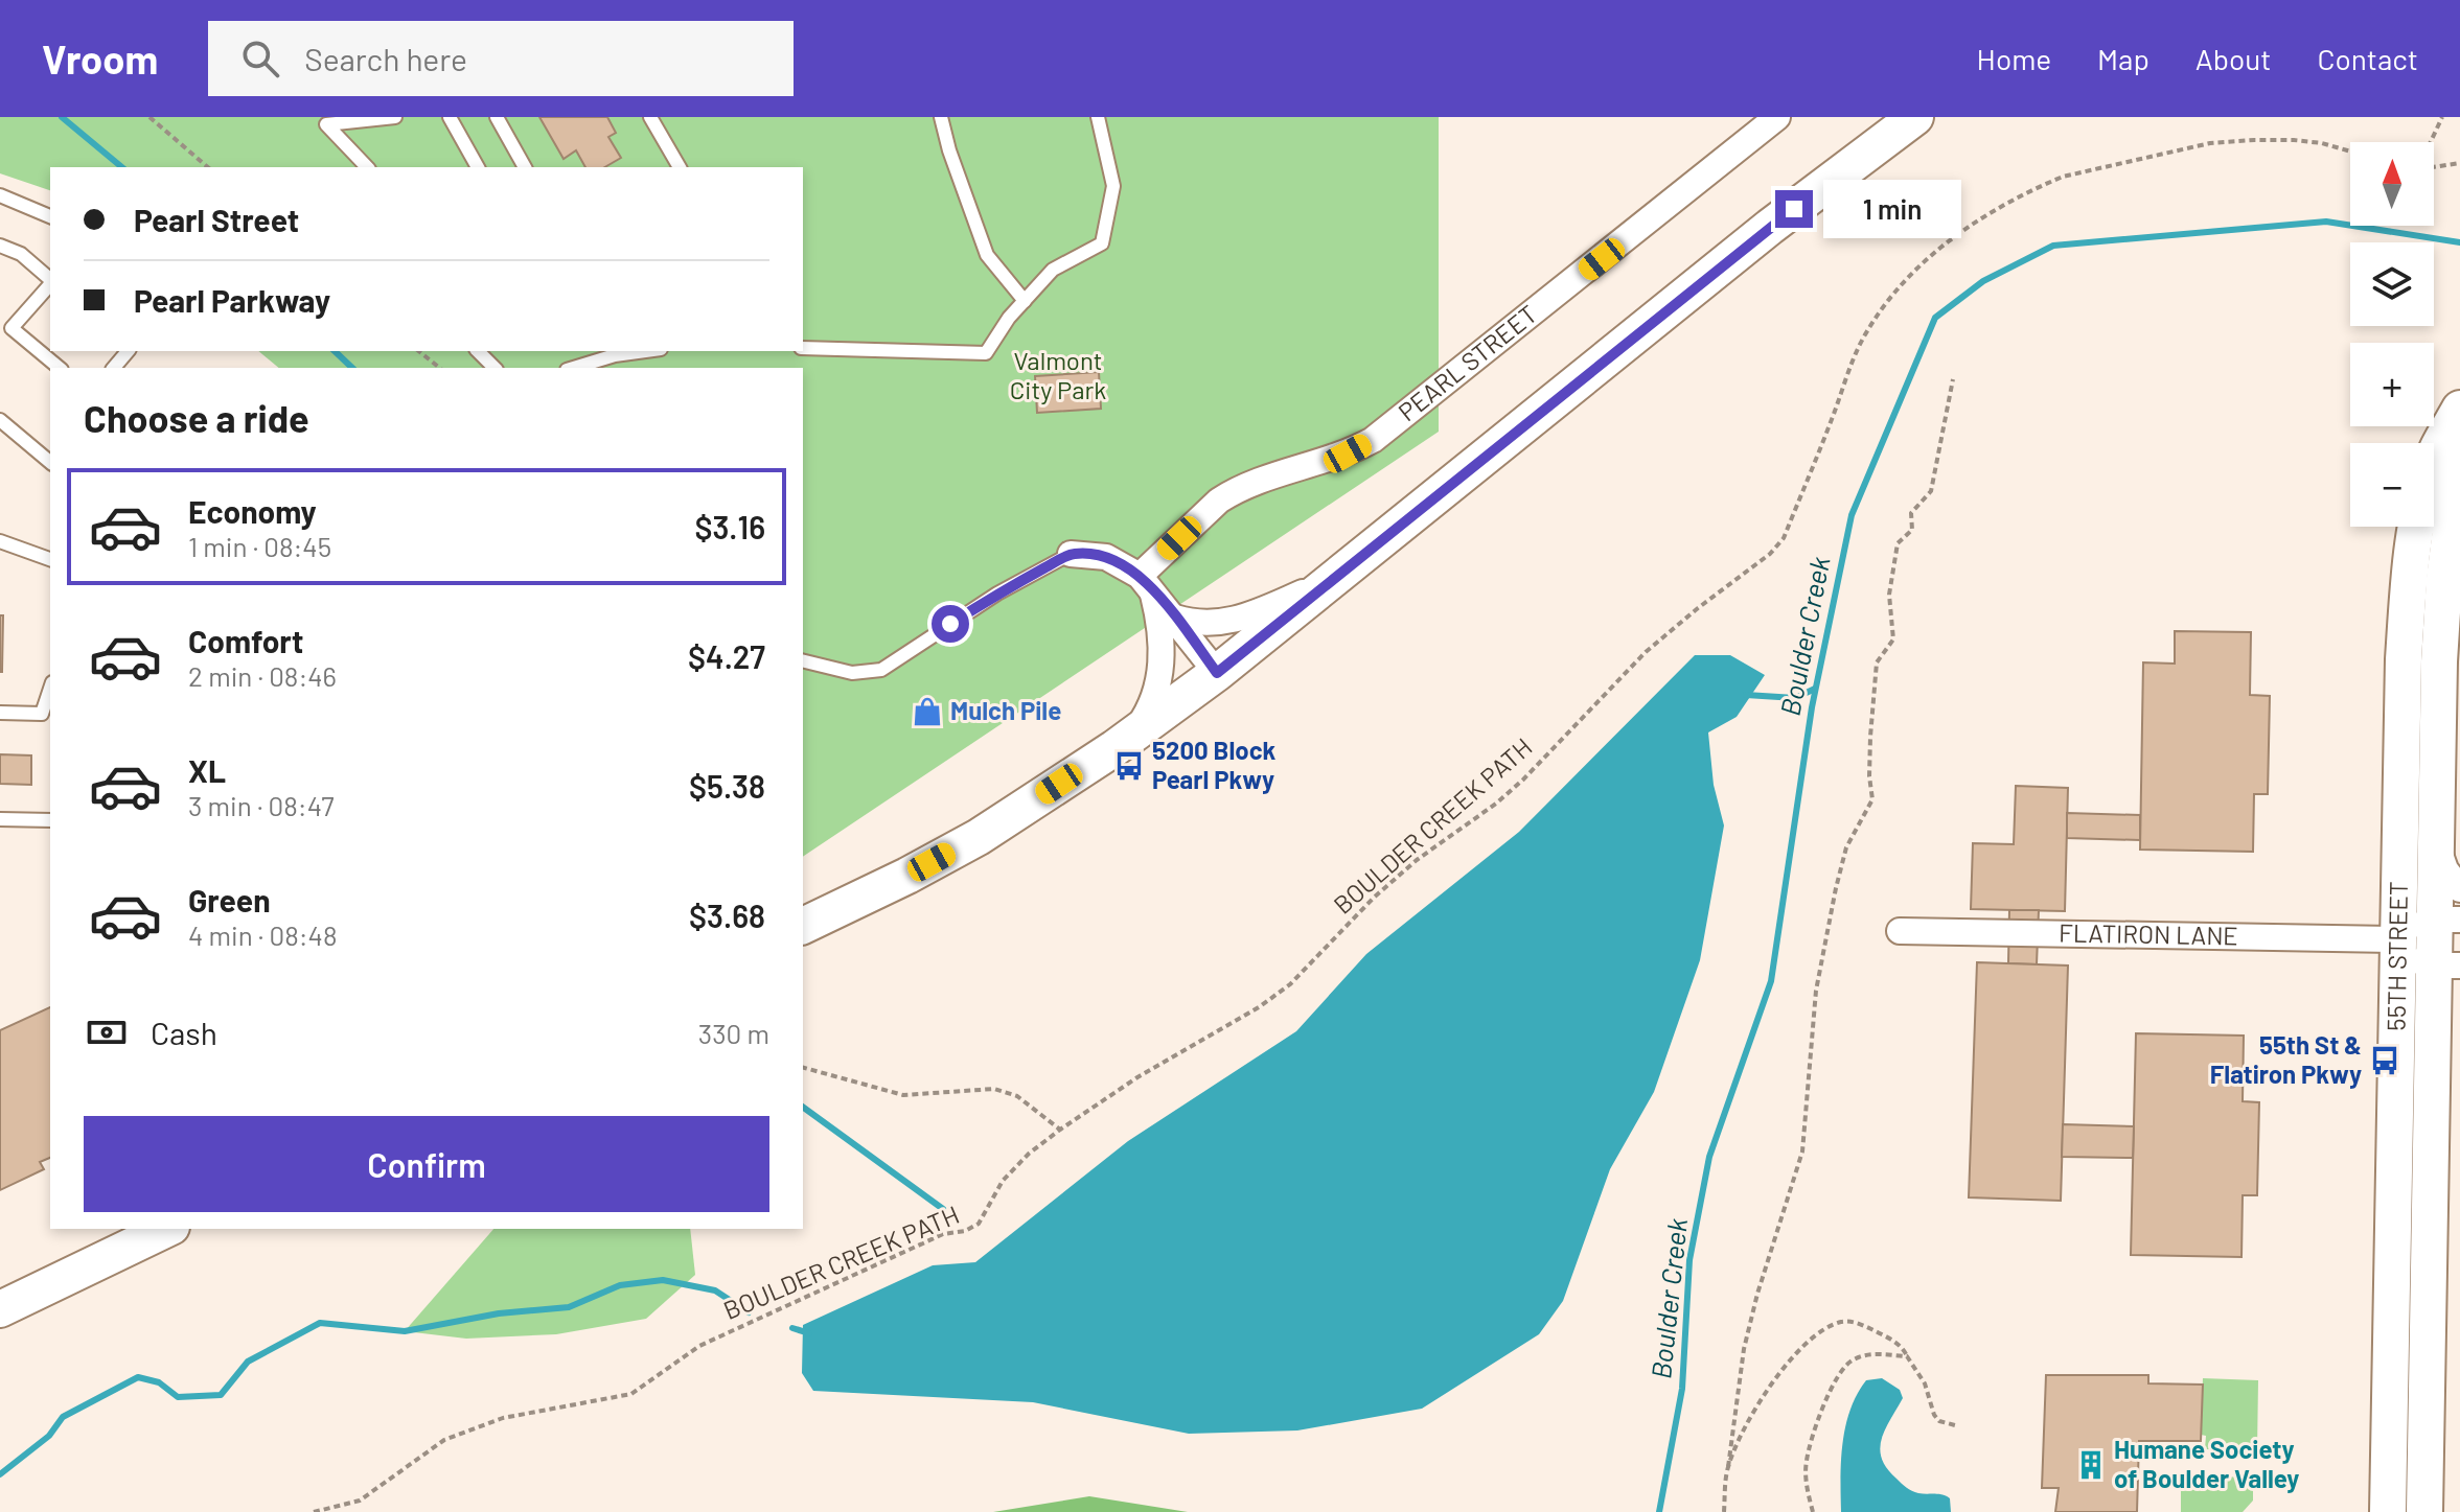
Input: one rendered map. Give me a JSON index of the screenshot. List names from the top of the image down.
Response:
{
  "streets": {
    "main road": ["55TH STREET"],
    "street": ["PEARL STREET", "FLATIRON LANE"],
    "path": ["BOULDER CREEK PATH"]
  },
  "crossings": [
    ["FLATIRON LANE", "55TH STREET"]
  ],
  "water": ["Boulder Creek"],
  "parks": ["Valmont City Park"],
  "places": {
    "shop": ["Mulch Pile"],
    "bus stop": ["5200 Block Pearl Pkwy", "55th St & Flatiron Pkwy"],
    "building": ["Humane Society of Boulder Valley"]
  },
  "north": "top",
  "page": {
    "header": "Vroom",
    "search": "Search here",
    "nav": [
      "Home",
      "Map",
      "About",
      "Contact"
    ],
    "map_buttons": ["+", "−"],
    "banner": ["Pearl Street", "Pearl Parkway"],
    "bubble": "1 min",
    "heading": "Choose a ride",
    "list": [
      {
        "name": "Economy",
        "note": "1 min · 08:45",
        "value": "$3.16"
      },
      {
        "name": "Comfort",
        "note": "2 min · 08:46",
        "value": "$4.27"
      },
      {
        "name": "XL",
        "note": "3 min · 08:47",
        "value": "$5.38"
      },
      {
        "name": "Green",
        "note": "4 min · 08:48",
        "value": "$3.68"
      }
    ],
    "pay": ["Cash", "330 m"],
    "buttons": "Confirm"
  }
}
